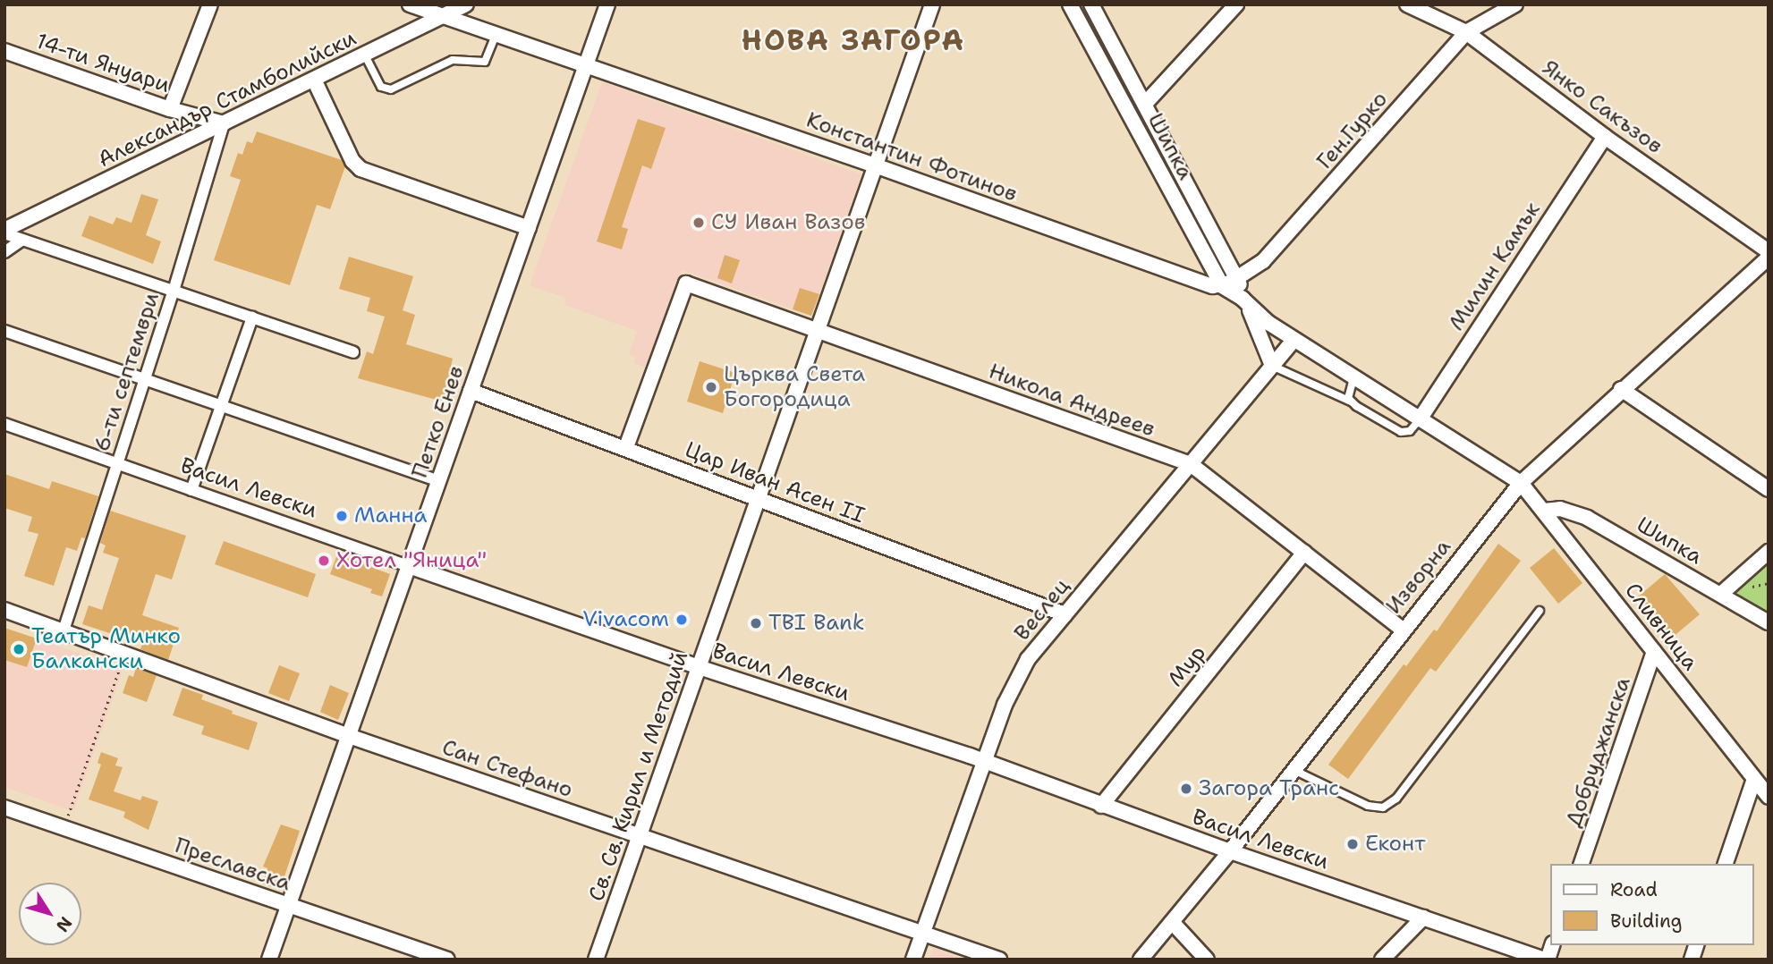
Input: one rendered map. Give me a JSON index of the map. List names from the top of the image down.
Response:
{
  "streets": {
    "street": [
      "14-ти Януари",
      "Александър Стамболийски",
      "Янко Сакъзов",
      "Ген.Гурко",
      "Шипка",
      "Константин Фотинов",
      "Милин Камък",
      "6-ти септември",
      "Никола Андреев",
      "Петко Енев",
      "Цар Иван Асен II",
      "Васил Левски",
      "Изворна",
      "Веслец",
      "Сливница",
      "Мур",
      "Добруджанска",
      "Сан Стефано",
      "Св. Св. Кирил и Методий",
      "Преславска"
    ]
  },
  "crossings": [
    ["14-ти Януари", "Александър Стамболийски"],
    ["14-ти Януари", "6-ти септември"],
    ["Александър Стамболийски", "Константин Фотинов"],
    ["Александър Стамболийски", "6-ти септември"],
    ["Янко Сакъзов", "Ген.Гурко"],
    ["Янко Сакъзов", "Милин Камък"],
    ["Ген.Гурко", "Шипка"],
    ["Ген.Гурко", "Константин Фотинов"],
    ["Шипка", "Константин Фотинов"],
    ["Шипка", "Веслец"],
    ["Шипка", "Сливница"],
    ["Константин Фотинов", "Петко Енев"],
    ["Константин Фотинов", "Св. Св. Кирил и Методий"],
    ["6-ти септември", "Васил Левски"],
    ["6-ти септември", "Сан Стефано"],
    ["Никола Андреев", "Цар Иван Асен II"],
    ["Никола Андреев", "Изворна"],
    ["Никола Андреев", "Веслец"],
    ["Никола Андреев", "Мур"],
    ["Никола Андреев", "Св. Св. Кирил и Методий"],
    ["Петко Енев", "Цар Иван Асен II"],
    ["Петко Енев", "Васил Левски"],
    ["Петко Енев", "Сан Стефано"],
    ["Петко Енев", "Преславска"],
    ["Цар Иван Асен II", "Веслец"],
    ["Цар Иван Асен II", "Св. Св. Кирил и Методий"],
    ["Васил Левски", "Изворна"],
    ["Васил Левски", "Веслец"],
    ["Васил Левски", "Мур"],
    ["Васил Левски", "Св. Св. Кирил и Методий"],
    ["Изворна", "Сливница"],
    ["Веслец", "Сан Стефано"],
    ["Сливница", "Добруджанска"],
    ["Сан Стефано", "Св. Св. Кирил и Методий"]
  ],
  "districts": ["НОВА ЗАГОРА"],
  "places": [
    "СУ Иван Вазов",
    "Църква Света Богородица",
    "Манна",
    "Хотел \"Яница\"",
    "Vivacom",
    "TBI Bank",
    "Театър Минко Балкански",
    "Загора Транс",
    "Еконт"
  ],
  "legend": ["Road", "Building"],
  "north": "bottom right"
}
